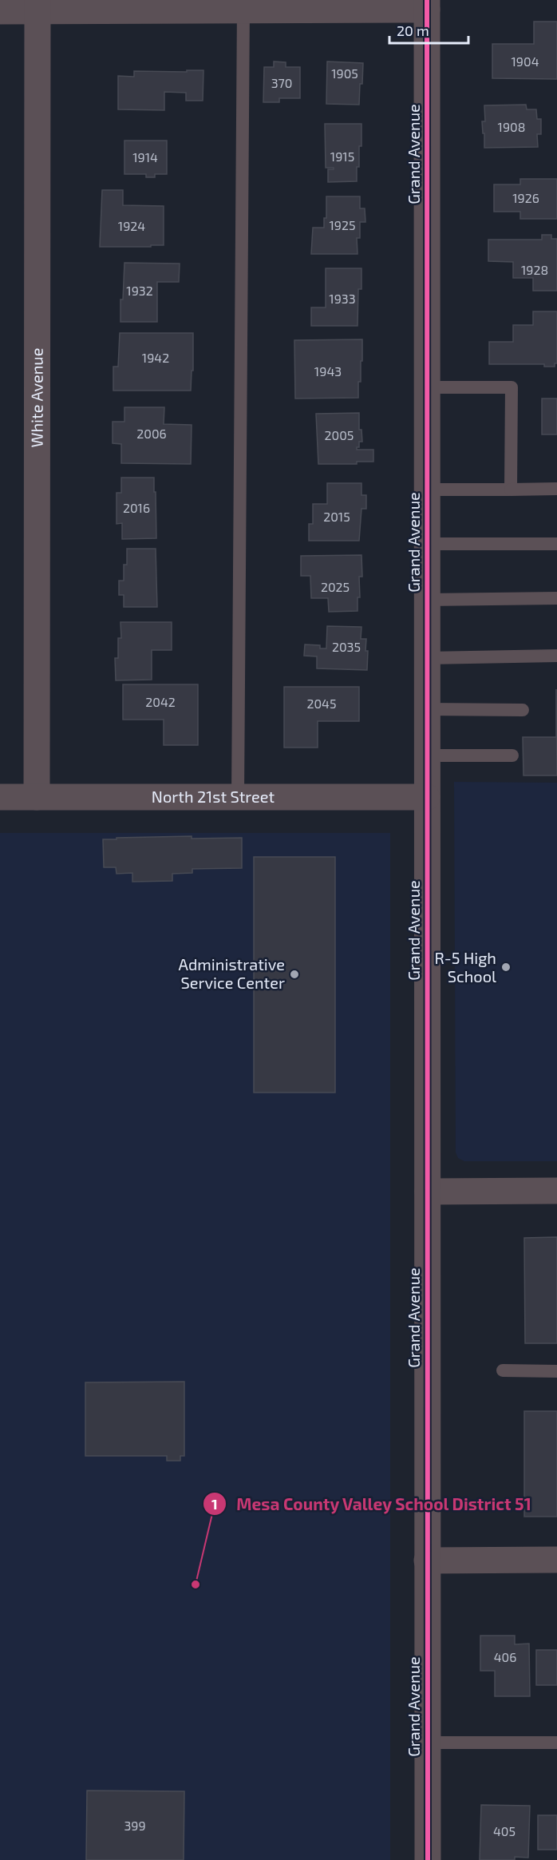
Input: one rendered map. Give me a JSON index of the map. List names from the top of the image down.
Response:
{
  "streets": {
    "street": ["Grand Avenue", "White Avenue", "North 21st Street"]
  },
  "crossings": [
    ["Grand Avenue", "North 21st Street"],
    ["White Avenue", "North 21st Street"]
  ],
  "places": ["R-5 High School", "Administrative Service Center", "Mesa County Valley School District 51"],
  "house_numbers": [
    "1904",
    "1905",
    "370",
    "1908",
    "1915",
    "1914",
    "1926",
    "1925",
    "1924",
    "1928",
    "1932",
    "1933",
    "1942",
    "1943",
    "2006",
    "2005",
    "2016",
    "2015",
    "2025",
    "2035",
    "2042",
    "2045",
    "406",
    "399",
    "405"
  ],
  "scale_bar": "20 m"
}
